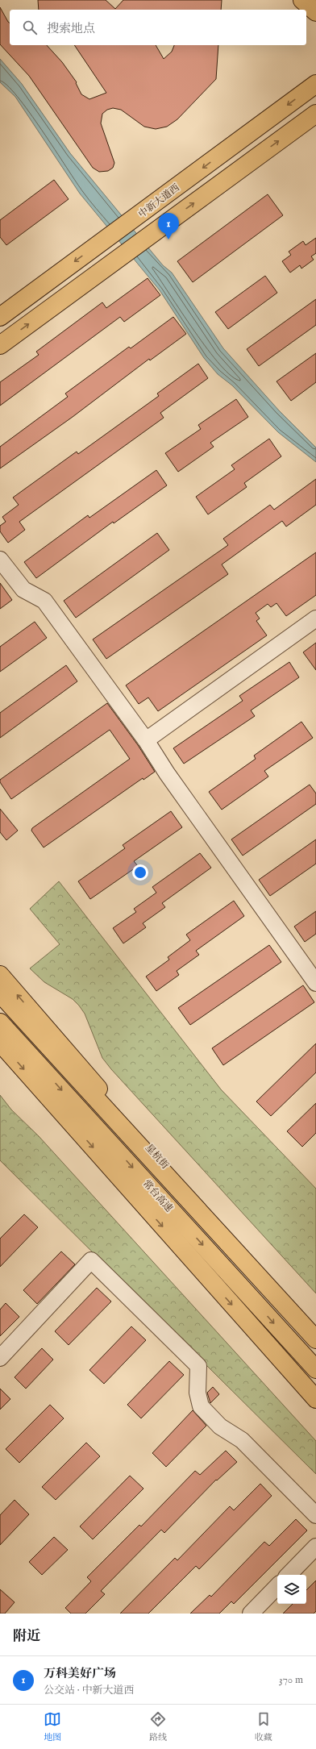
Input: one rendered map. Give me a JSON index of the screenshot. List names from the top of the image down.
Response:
{
  "streets": {
    "main road": ["中新大道西", "星杭街", "常台高速"]
  },
  "page": {
    "search": "搜索地点",
    "pins": "1",
    "heading": "附近",
    "list": [
      {
        "mark": "1",
        "name": "万科美好广场",
        "note": "公交站 · 中新大道西",
        "value": "370 m"
      }
    ],
    "nav": ["地图", "路线", "收藏"]
  }
}
